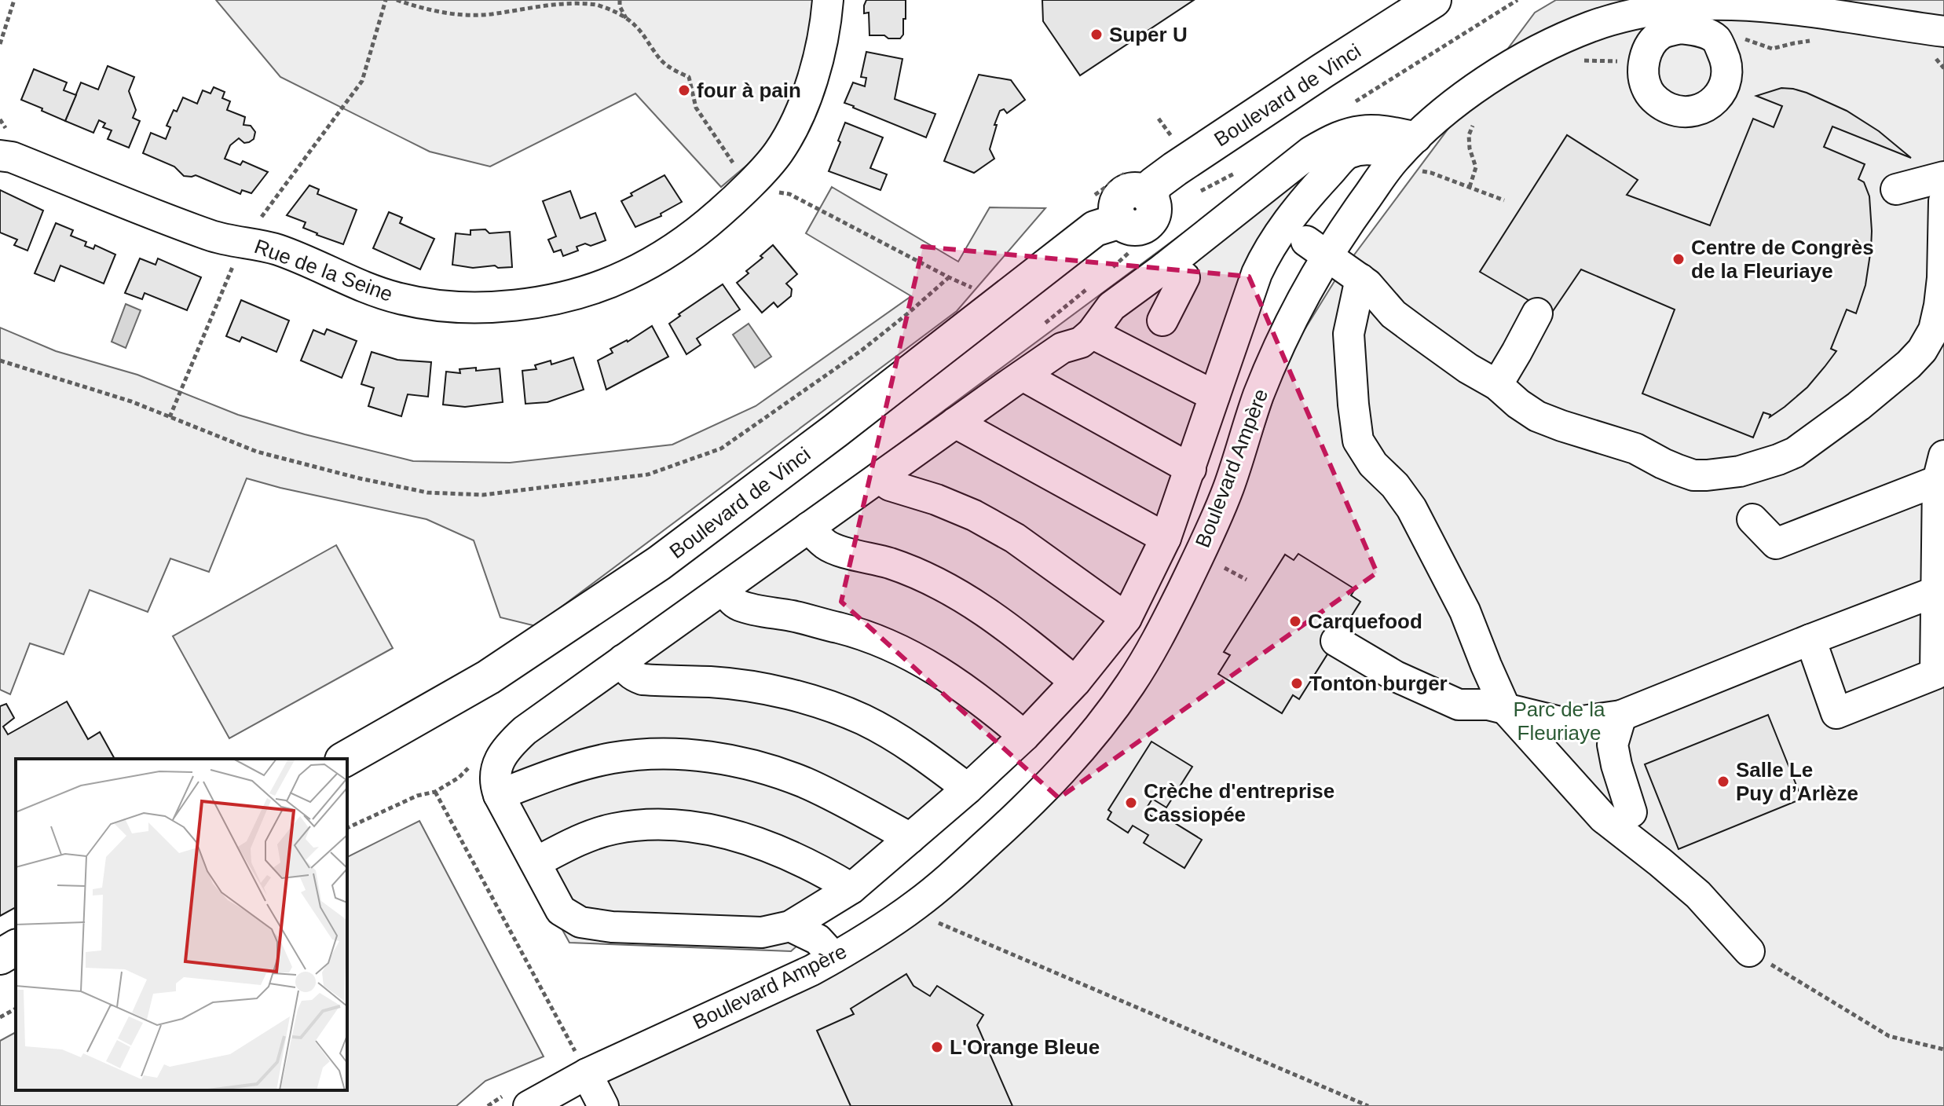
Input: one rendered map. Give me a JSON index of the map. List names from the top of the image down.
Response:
{
  "streets": {
    "main road": ["Boulevard de Vinci"],
    "street": ["Rue de la Seine", "Boulevard Ampère"]
  },
  "parks": ["Parc de la Fleuriaye"],
  "places": [
    "Super U",
    "four à pain",
    "Centre de Congrès de la Fleuriaye",
    "Carquefood",
    "Tonton burger",
    "Salle Le Puy d’Arlèze",
    "Crèche d'entreprise Cassiopée",
    "L'Orange Bleue"
  ]
}
